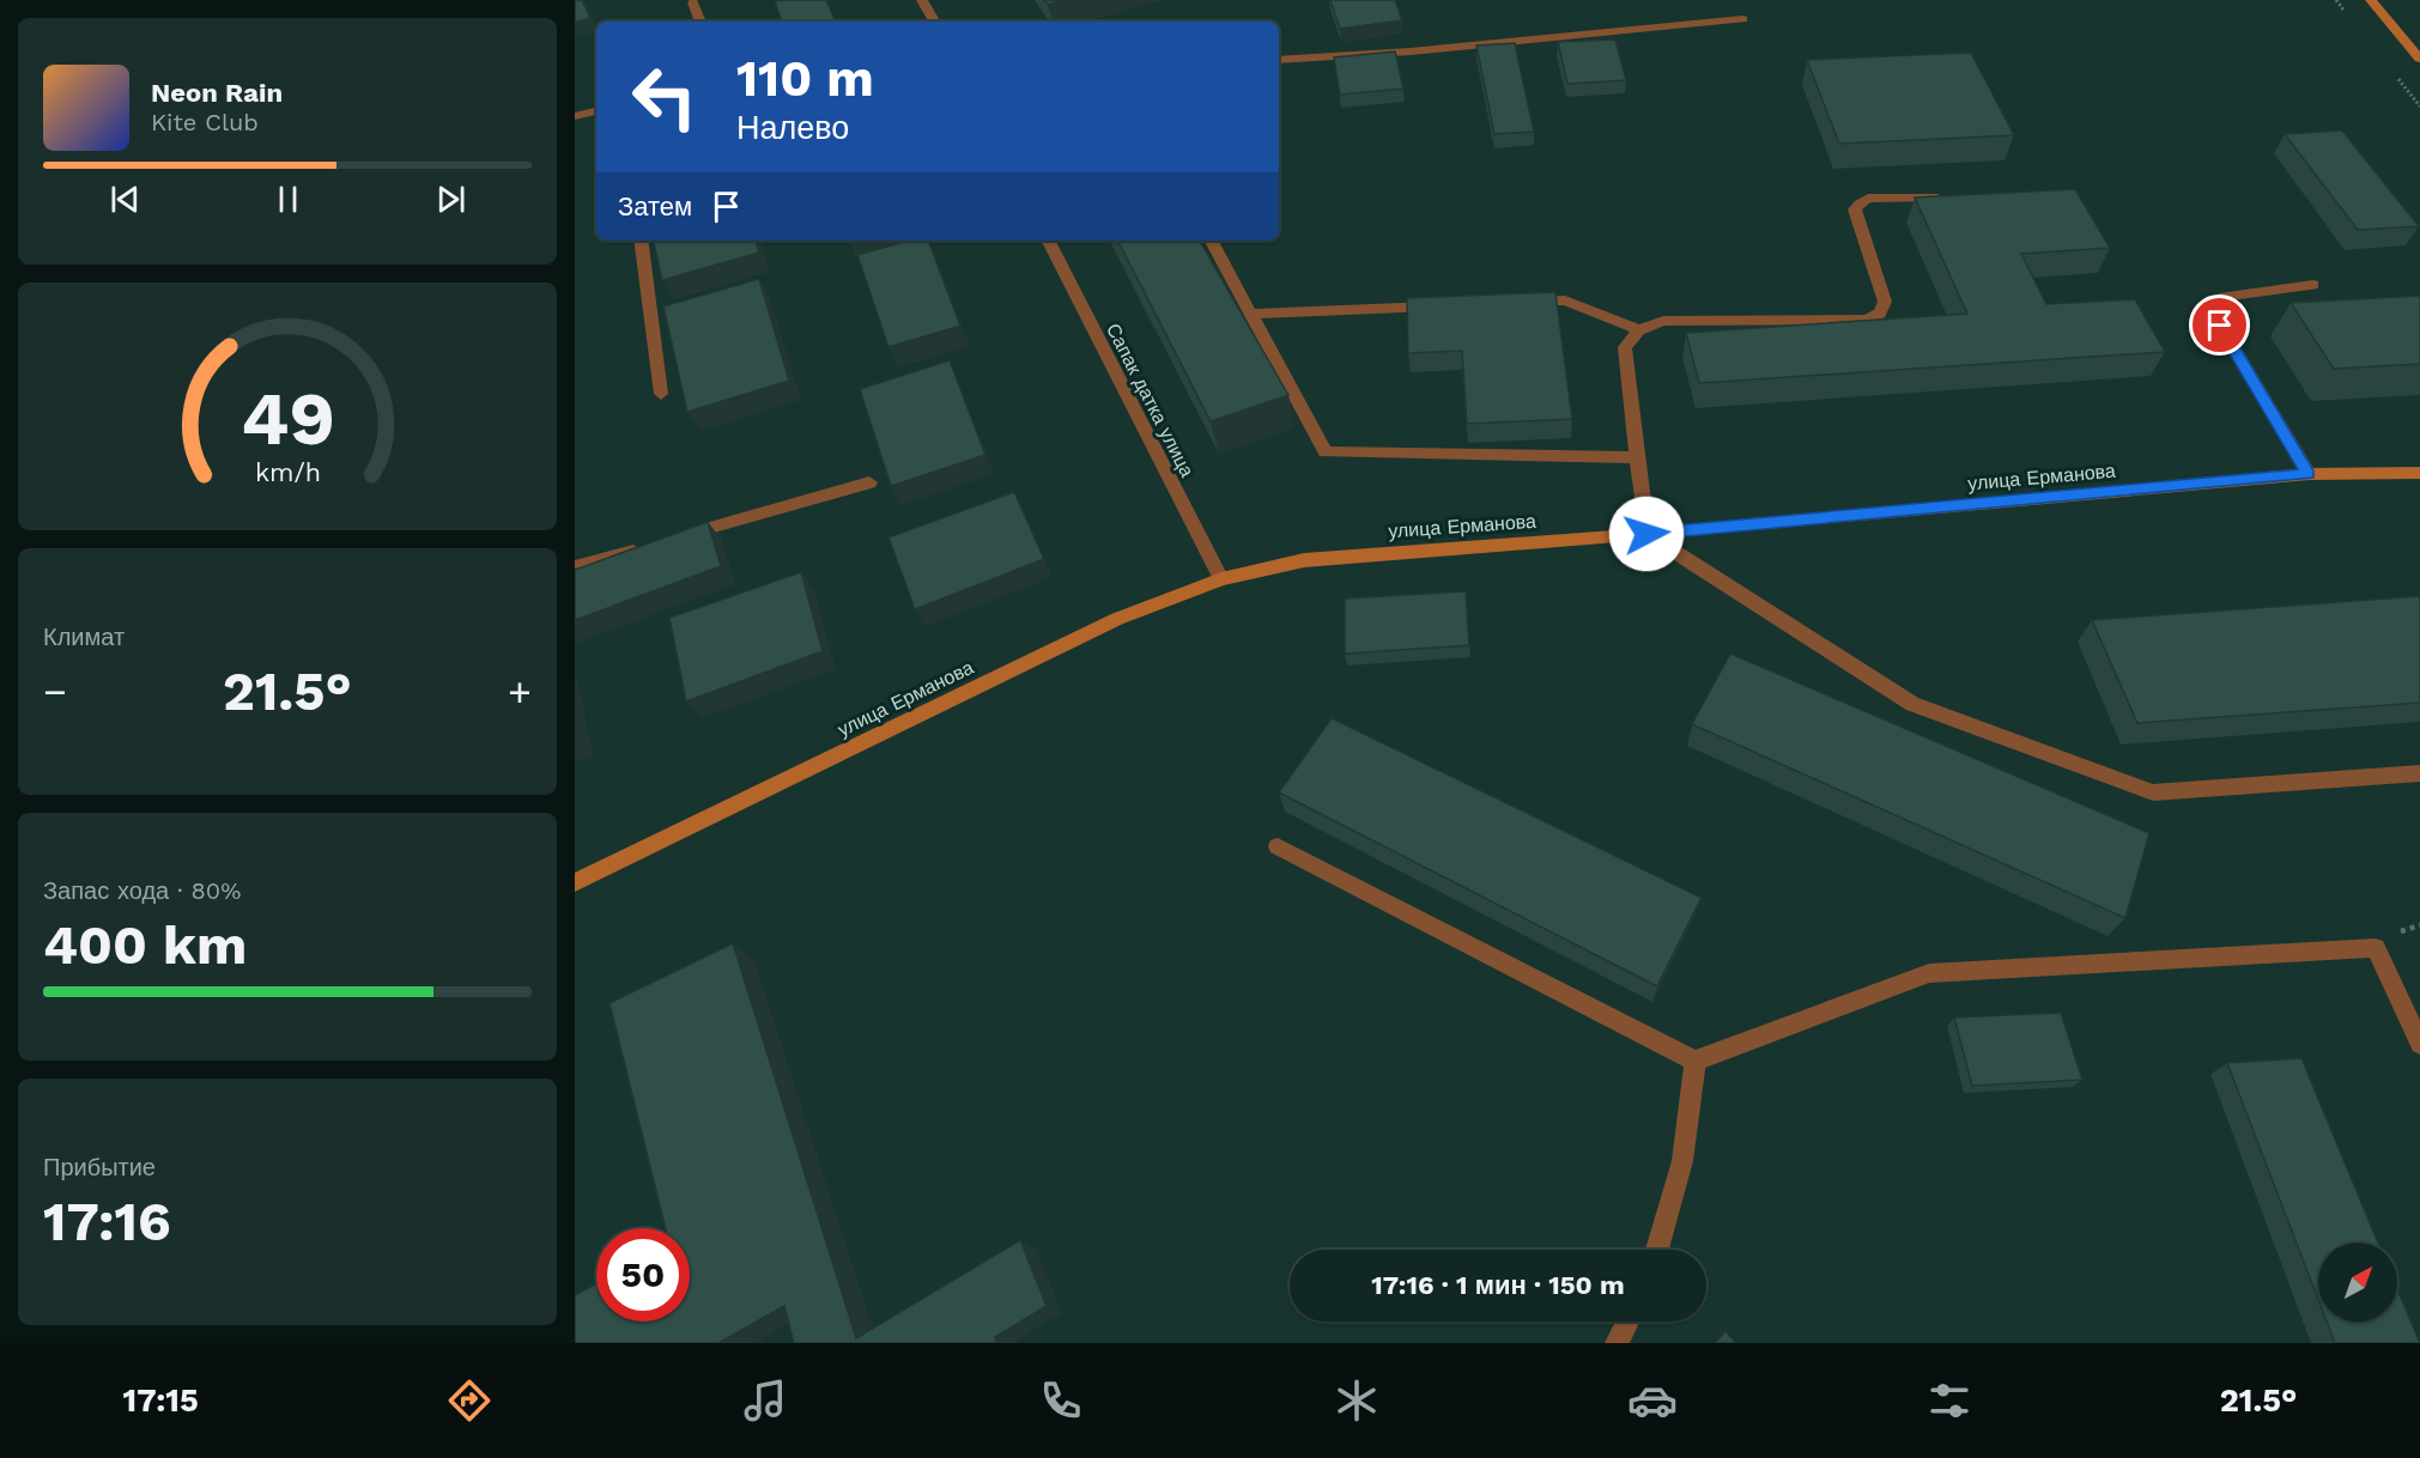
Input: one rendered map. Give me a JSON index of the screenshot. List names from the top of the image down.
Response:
{
  "streets": {
    "main road": ["улица Ерманова"],
    "street": ["Сапак датка улица"]
  },
  "crossings": [
    ["Сапак датка улица", "улица Ерманова"]
  ],
  "north": "top right",
  "page": {
    "turn": ["110 m", "Налево"],
    "song": ["Neon Rain", "Kite Club"],
    "then": "Затем",
    "tile": [
      "Климат",
      ["Запас хода · 80%", "400 km"],
      ["Прибытие", "17:16"]
    ],
    "heat": ["−", "21.5°", "+"],
    "limit": "50",
    "trip": "17:16 · 1 мин · 150 m",
    "tabs": ["17:15", "21.5°"],
    "gauge": ["49", "km/h"]
  }
}
